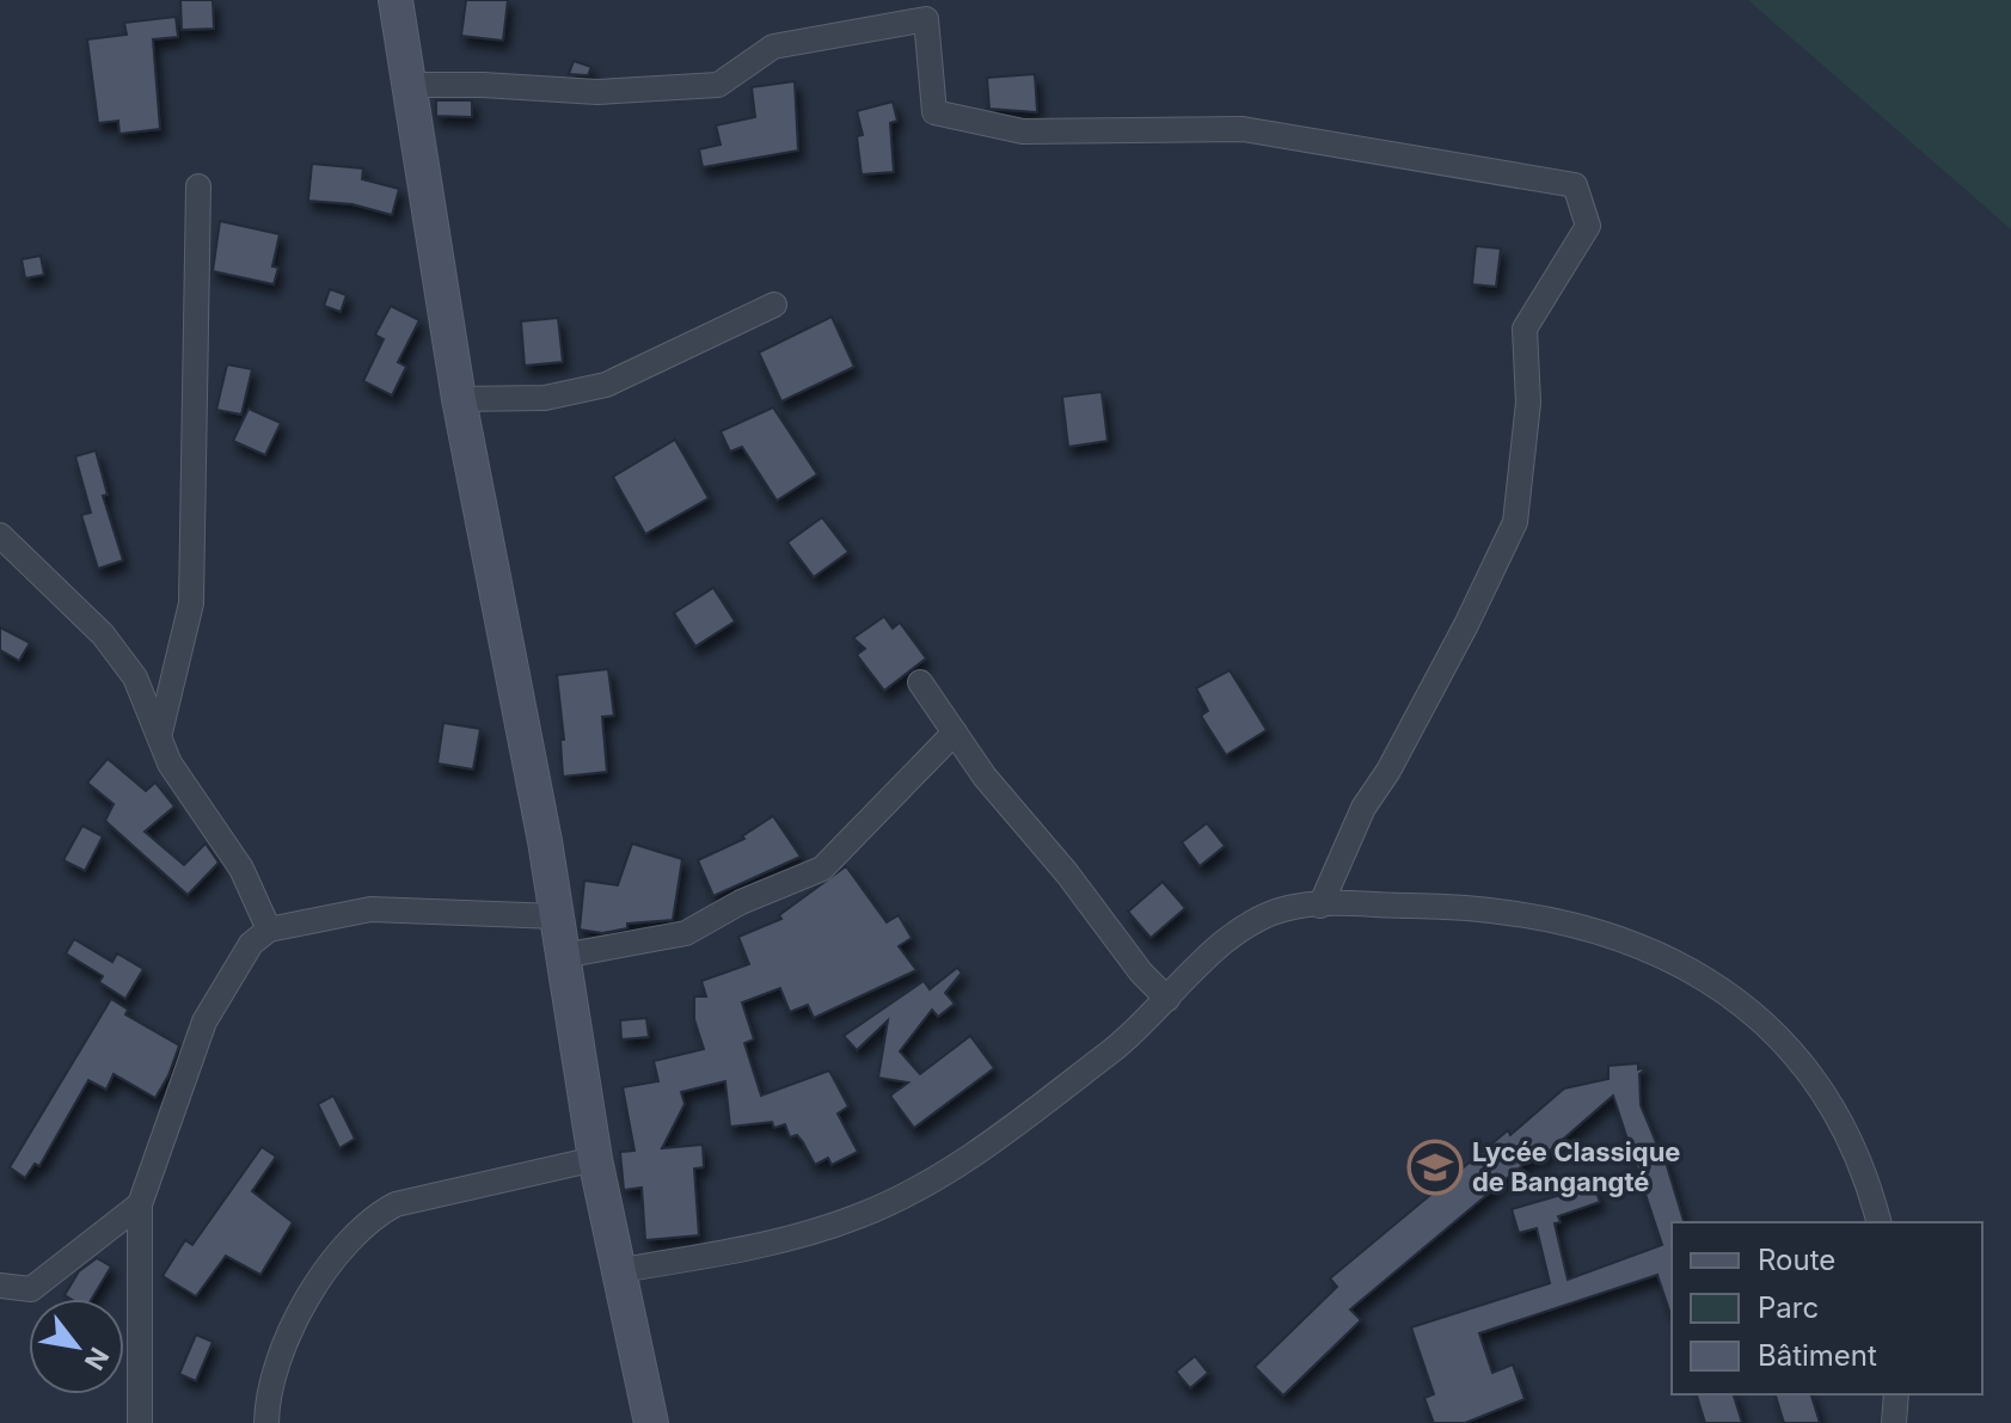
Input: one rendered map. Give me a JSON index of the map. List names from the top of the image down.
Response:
{
  "places": {
    "school or university": ["Lycée Classique de Bangangté"]
  },
  "legend": ["Route", "Parc", "Bâtiment"],
  "north": "bottom right"
}
